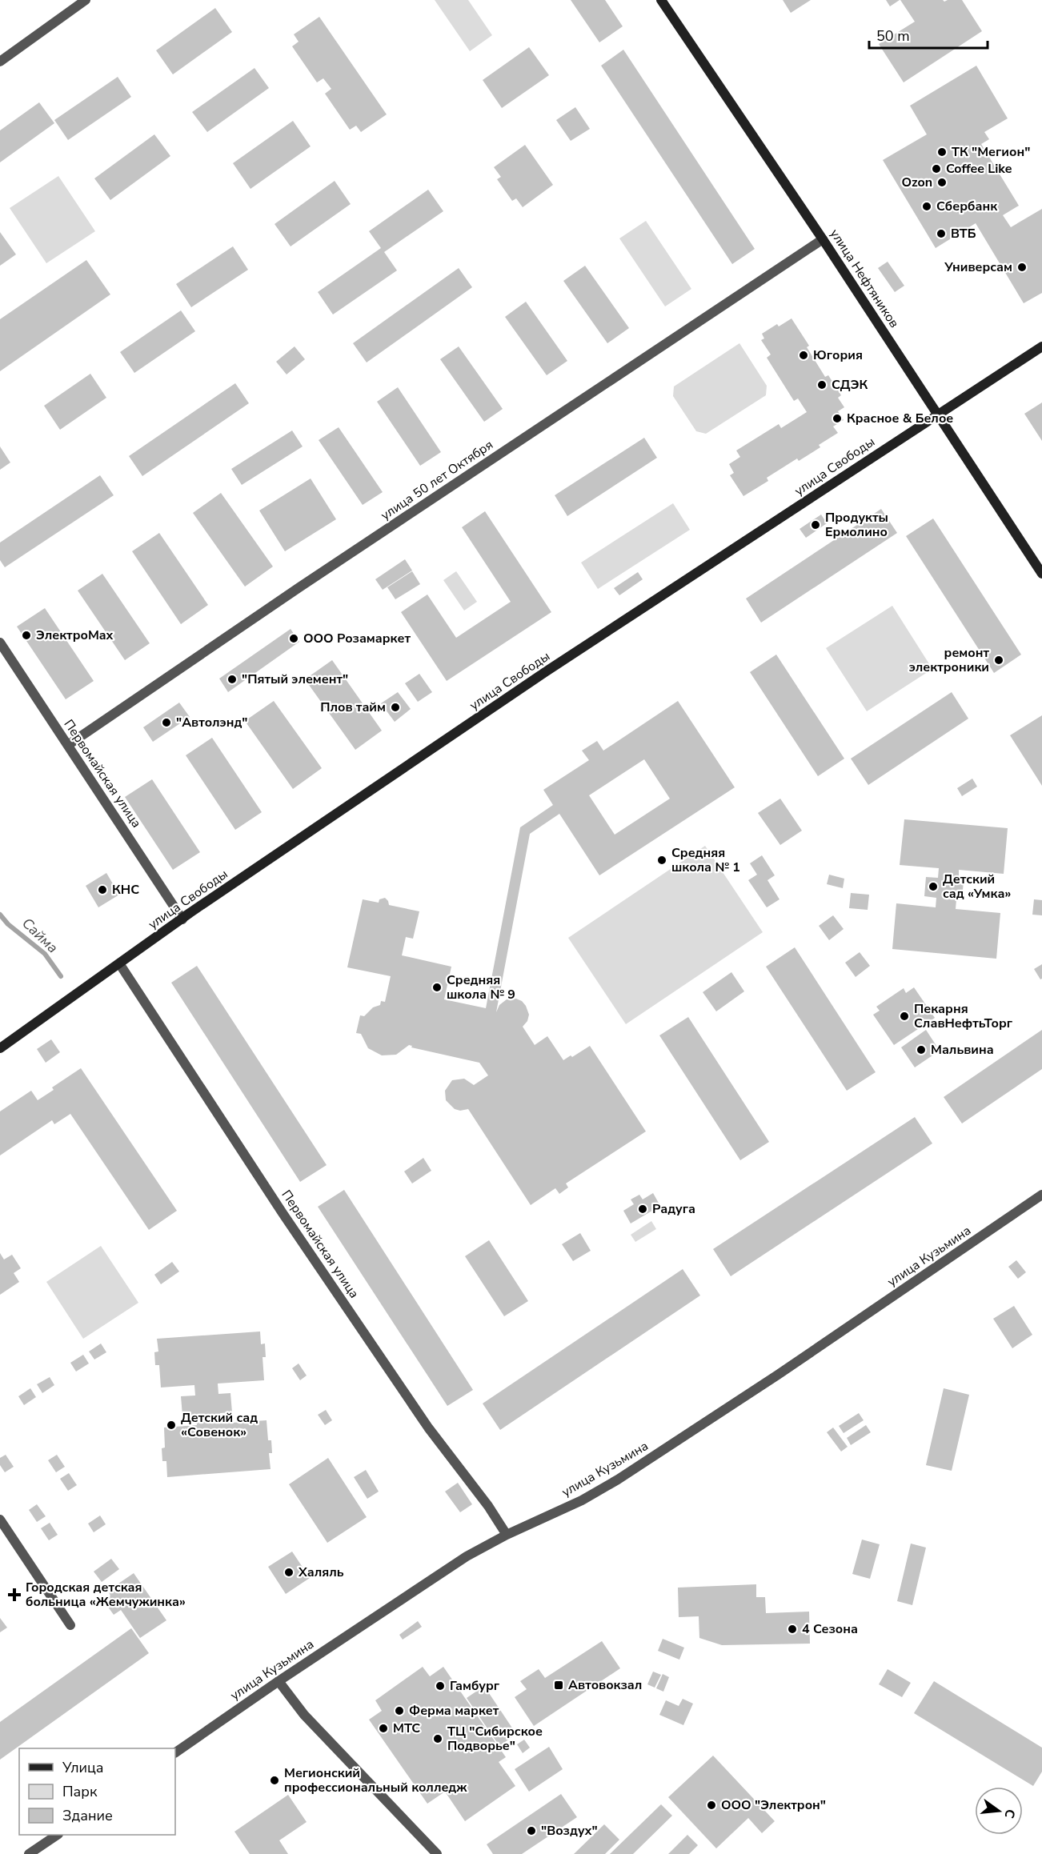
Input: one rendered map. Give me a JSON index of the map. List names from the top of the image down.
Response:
{
  "streets": {
    "main road": ["улица Нефтяников", "улица Свободы"],
    "street": ["улица 50 лет Октября", "Первомайская улица", "улица Кузьмина"]
  },
  "crossings": [
    ["улица Нефтяников", "улица Свободы"],
    ["улица Нефтяников", "улица 50 лет Октября"],
    ["улица Свободы", "Первомайская улица"],
    ["улица 50 лет Октября", "Первомайская улица"],
    ["Первомайская улица", "улица Кузьмина"]
  ],
  "water": ["Сайма"],
  "places": {
    "other": [
      "ТК \"Мегион\"",
      "Coffee Like",
      "Ozon",
      "Сбербанк",
      "ВТБ",
      "Универсам",
      "Югория",
      "СДЭК",
      "Красное & Белое",
      "Продукты Ермолино",
      "ЭлектроMax",
      "ООО Розамаркет",
      "ремонт электроники",
      "\"Пятый элемент\"",
      "Плов тайм",
      "\"Автолэнд\"",
      "Средняя школа № 1",
      "Детский сад «Умка»",
      "КНС",
      "Средняя школа № 9",
      "Пекарня СлавНефтьТорг",
      "Мальвина",
      "Радуга",
      "Детский сад «Совенок»",
      "Халяль",
      "4 Сезона",
      "Гамбург",
      "Ферма маркет",
      "МТС",
      "ТЦ \"Сибирское Подворье\"",
      "Мегионский профессиональный колледж",
      "ООО \"Электрон\"",
      "\"Воздух\""
    ],
    "health": ["Городская детская больница «Жемчужинка»"],
    "transit": ["Автовокзал"]
  },
  "legend": ["Улица", "Парк", "Здание"],
  "scale_bar": "50 m",
  "north": "right"
}
